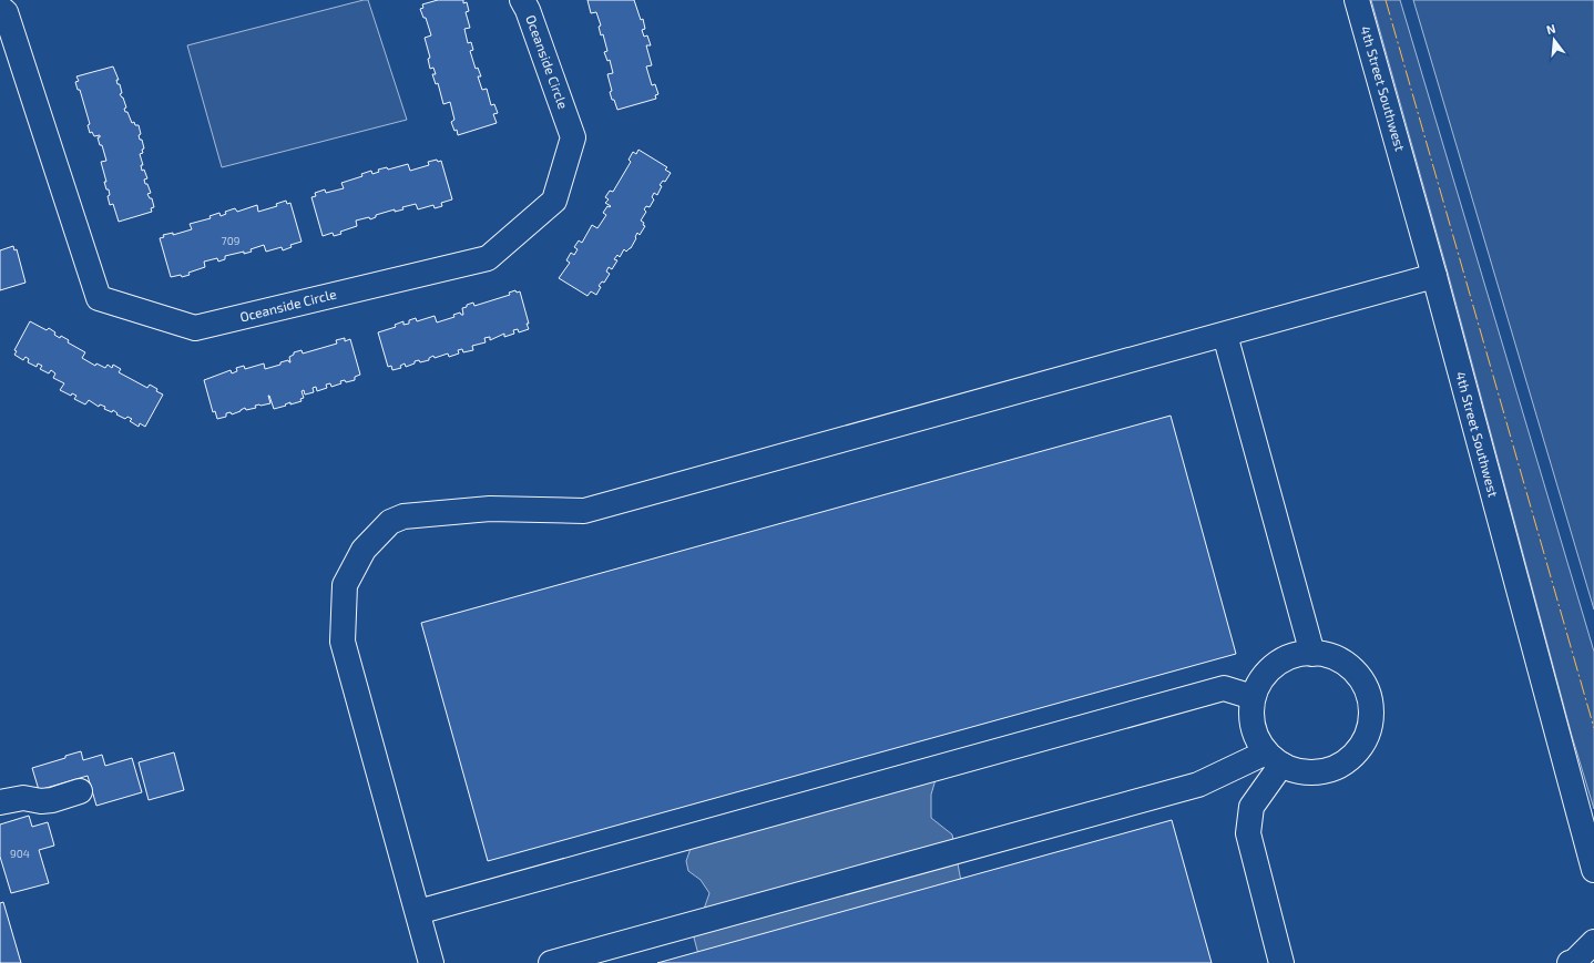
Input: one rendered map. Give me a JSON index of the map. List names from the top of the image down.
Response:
{
  "streets": {
    "street": ["Oceanside Circle", "4th Street Southwest"]
  },
  "house_numbers": ["709", "904"],
  "north": "top"
}
